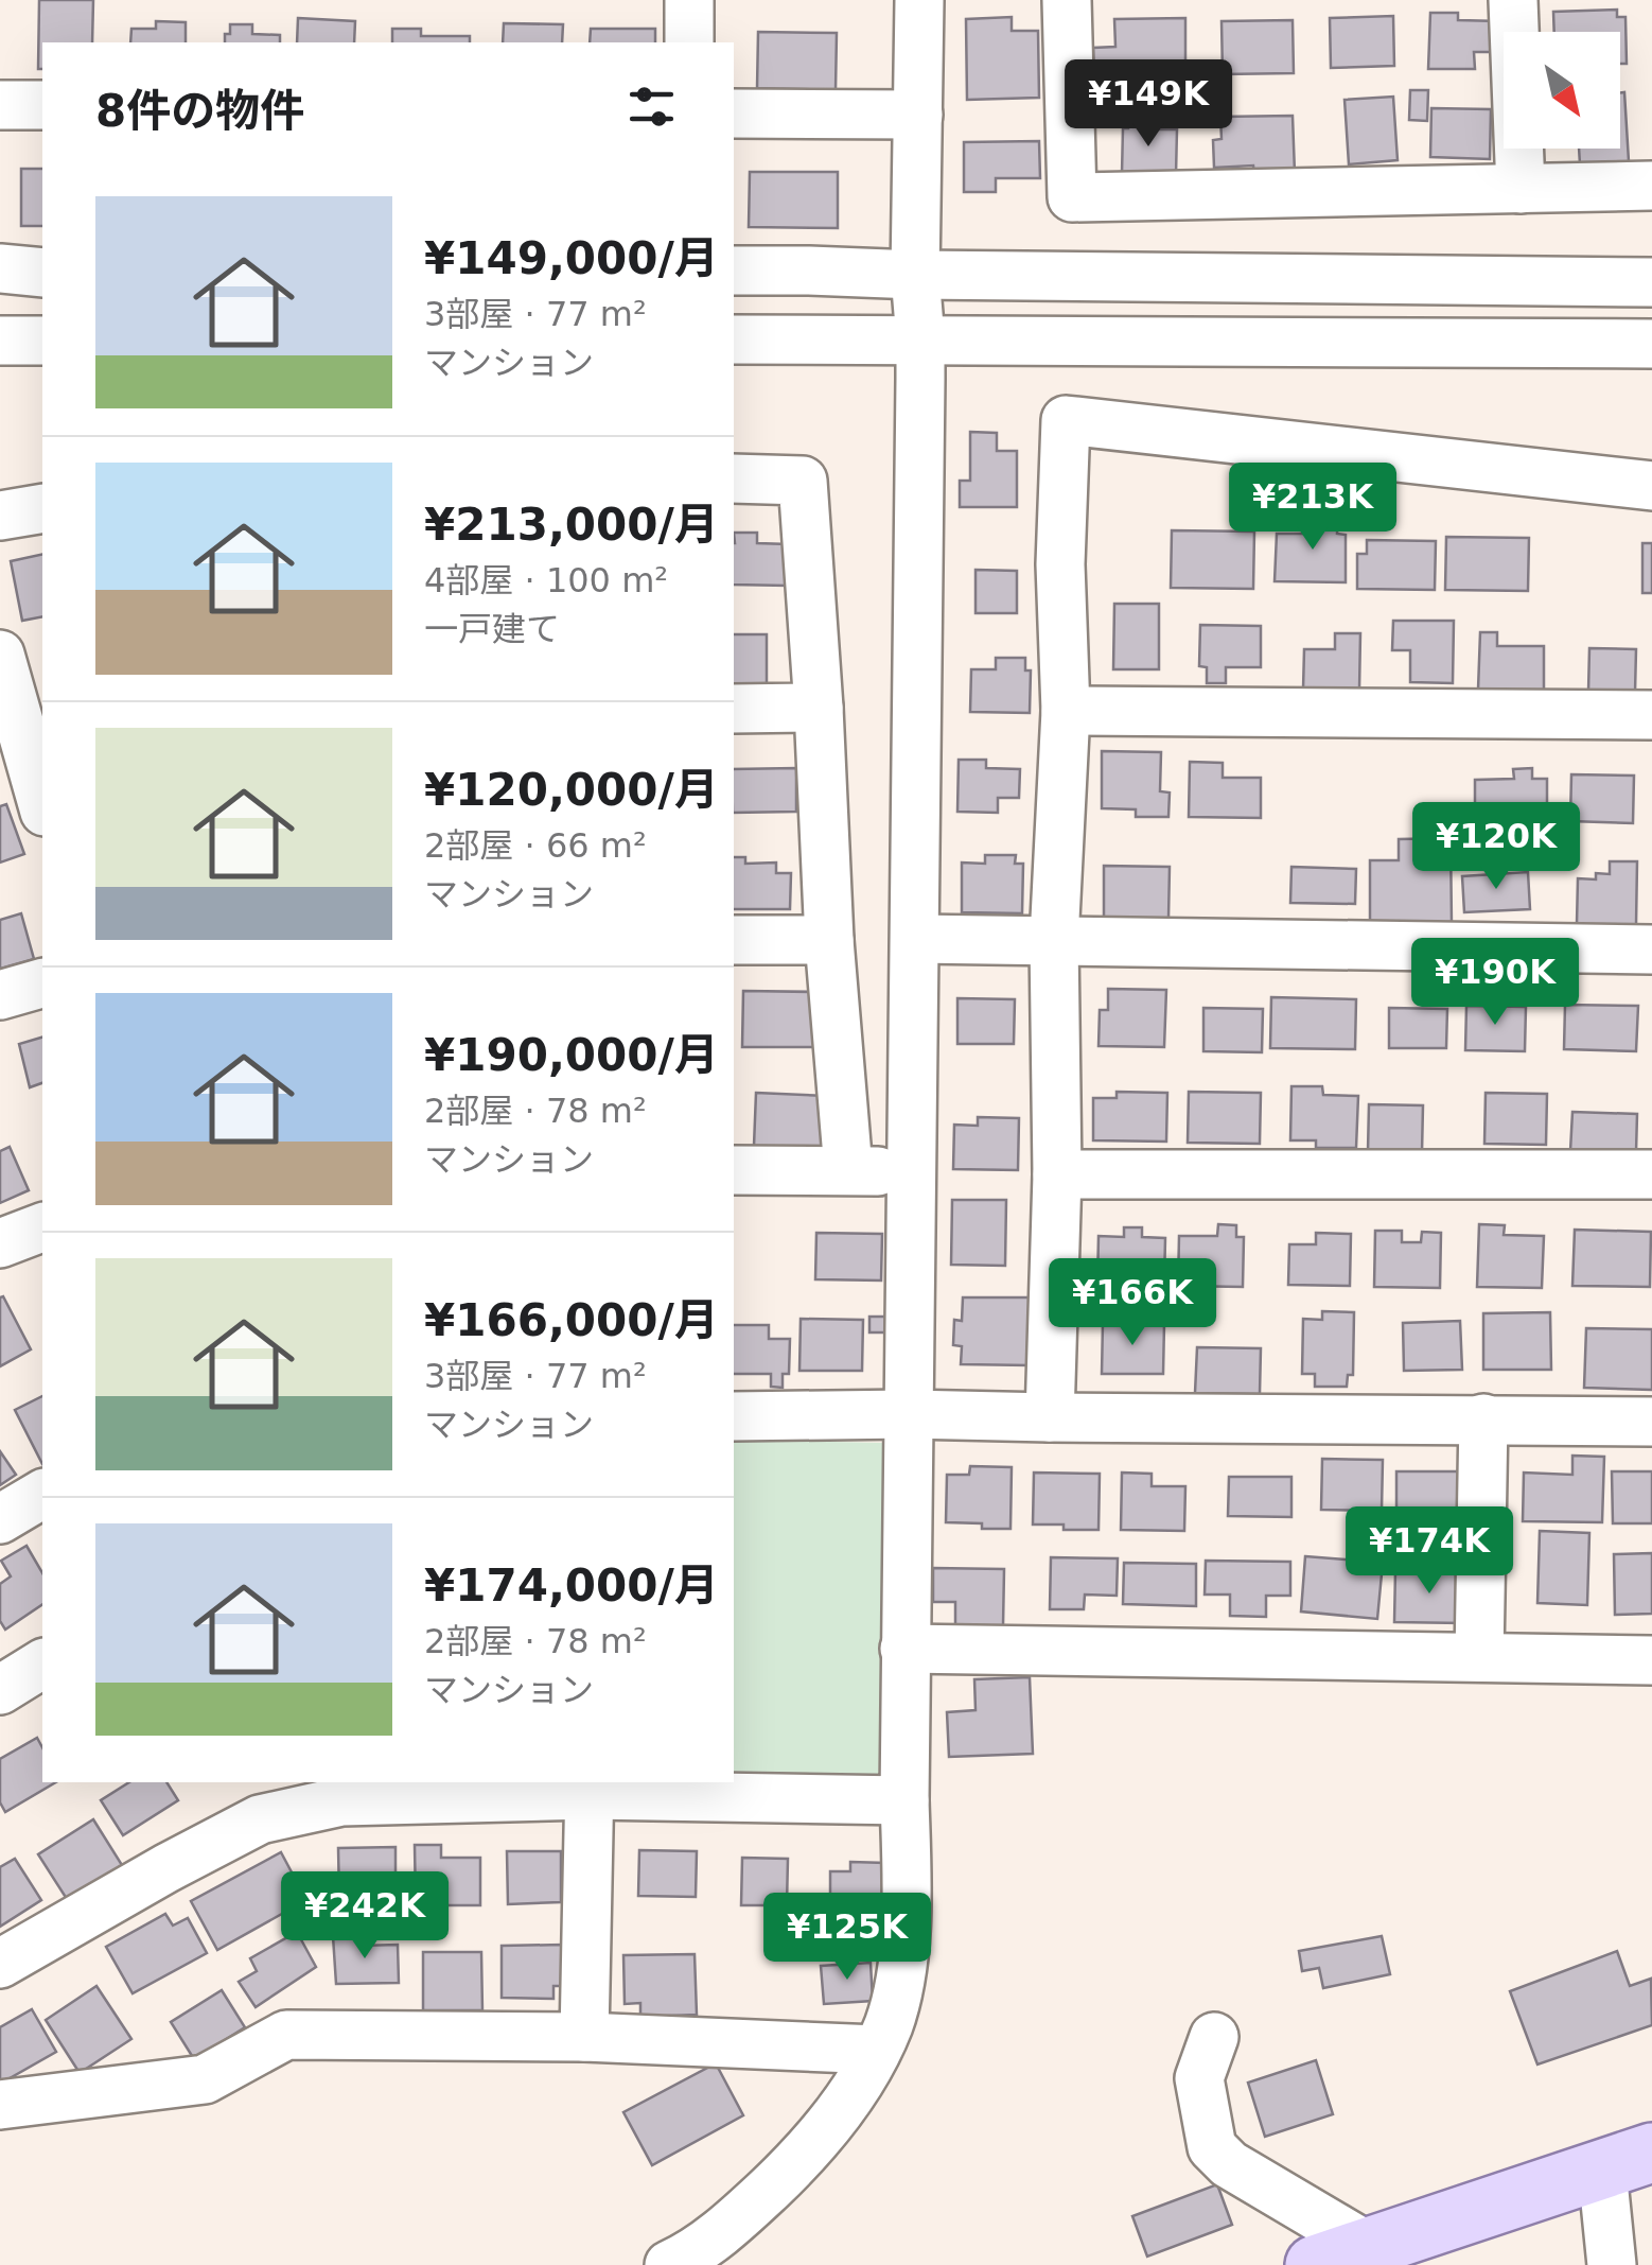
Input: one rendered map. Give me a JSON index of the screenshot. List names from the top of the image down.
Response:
{
  "north": "bottom right",
  "page": {
    "heading": "8件の物件",
    "price": [
      "¥149K",
      "¥213K",
      "¥120K",
      "¥190K",
      "¥166K",
      "¥174K",
      "¥242K",
      "¥125K"
    ],
    "list": [
      {
        "name": "¥149,000/月",
        "note": "3部屋 · 77 m² · マンション"
      },
      {
        "name": "¥213,000/月",
        "note": "4部屋 · 100 m² · 一戸建て"
      },
      {
        "name": "¥120,000/月",
        "note": "2部屋 · 66 m² · マンション"
      },
      {
        "name": "¥190,000/月",
        "note": "2部屋 · 78 m² · マンション"
      },
      {
        "name": "¥166,000/月",
        "note": "3部屋 · 77 m² · マンション"
      },
      {
        "name": "¥174,000/月",
        "note": "2部屋 · 78 m² · マンション"
      }
    ]
  }
}
